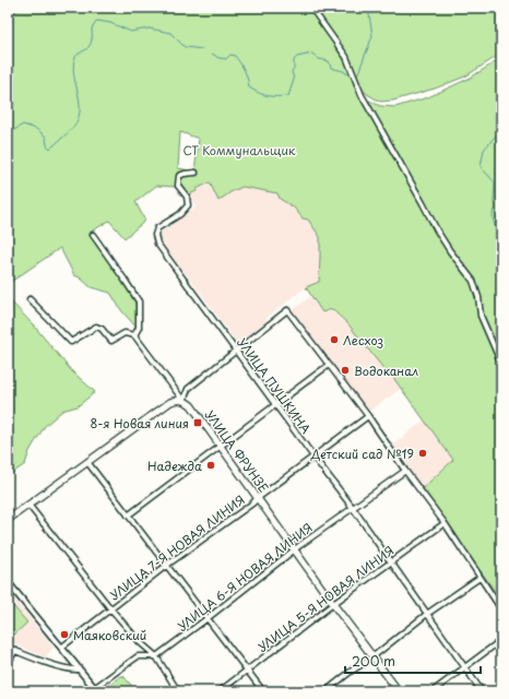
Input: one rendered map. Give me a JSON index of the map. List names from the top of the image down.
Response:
{
  "streets": {
    "main road": ["УЛИЦА ФРУНЗЕ"],
    "street": [
      "УЛИЦА ПУШКИНА",
      "УЛИЦА 7-Я НОВАЯ ЛИНИЯ",
      "УЛИЦА 6-Я НОВАЯ ЛИНИЯ",
      "УЛИЦА 5-Я НОВАЯ ЛИНИЯ"
    ]
  },
  "crossings": [
    ["УЛИЦА ПУШКИНА", "УЛИЦА 7-Я НОВАЯ ЛИНИЯ"],
    ["УЛИЦА ПУШКИНА", "УЛИЦА 6-Я НОВАЯ ЛИНИЯ"],
    ["УЛИЦА ПУШКИНА", "УЛИЦА 5-Я НОВАЯ ЛИНИЯ"],
    ["УЛИЦА ФРУНЗЕ", "УЛИЦА 7-Я НОВАЯ ЛИНИЯ"],
    ["УЛИЦА ФРУНЗЕ", "УЛИЦА 6-Я НОВАЯ ЛИНИЯ"],
    ["УЛИЦА ФРУНЗЕ", "УЛИЦА 5-Я НОВАЯ ЛИНИЯ"]
  ],
  "parks": ["СТ Коммунальщик"],
  "places": {
    "other": [
      "Лесхоз",
      "Водоканал",
      "Детский сад №19",
      "Надежда",
      "Маяковский"
    ],
    "transit": ["8-я Новая линия"]
  },
  "scale_bar": "200 m"
}
